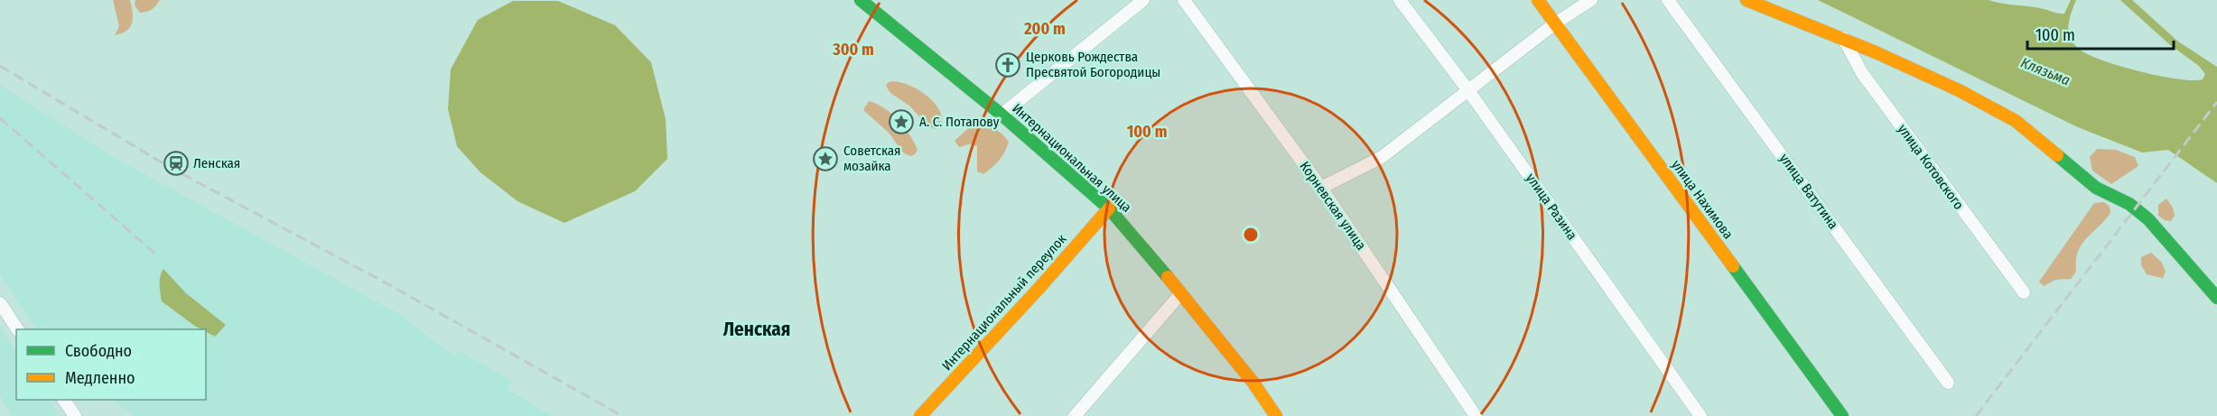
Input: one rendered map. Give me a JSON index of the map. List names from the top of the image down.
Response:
{
  "streets": {
    "street": [
      "Интернациональная улица",
      "улица Котовского",
      "улица Ватутина",
      "улица Нахимова",
      "Корневская улица",
      "улица Разина",
      "Интернациональный переулок"
    ]
  },
  "crossings": [
    ["Интернациональная улица", "Интернациональный переулок"]
  ],
  "districts": ["Ленская"],
  "water": ["Клязьма"],
  "places": {
    "church": ["Церковь Рождества Пресвятой Богородицы"],
    "place": ["А. С. Потапову", "Советская мозайка"],
    "station": ["Ленская"]
  },
  "legend": ["Свободно", "Медленно"],
  "scale_bar": "100 m",
  "rings": ["200 m", "300 m", "100 m"]
}
